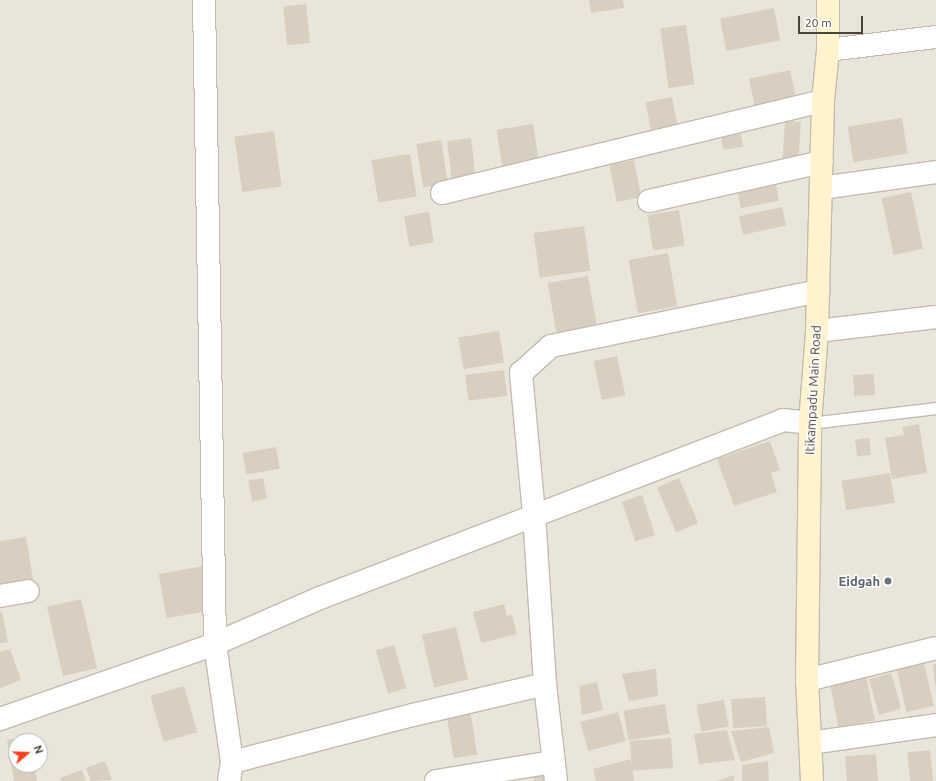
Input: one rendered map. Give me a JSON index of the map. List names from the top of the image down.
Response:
{
  "streets": {
    "street": ["Itikampadu Main Road"]
  },
  "places": ["Eidgah"],
  "scale_bar": "20 m",
  "north": "right"
}
